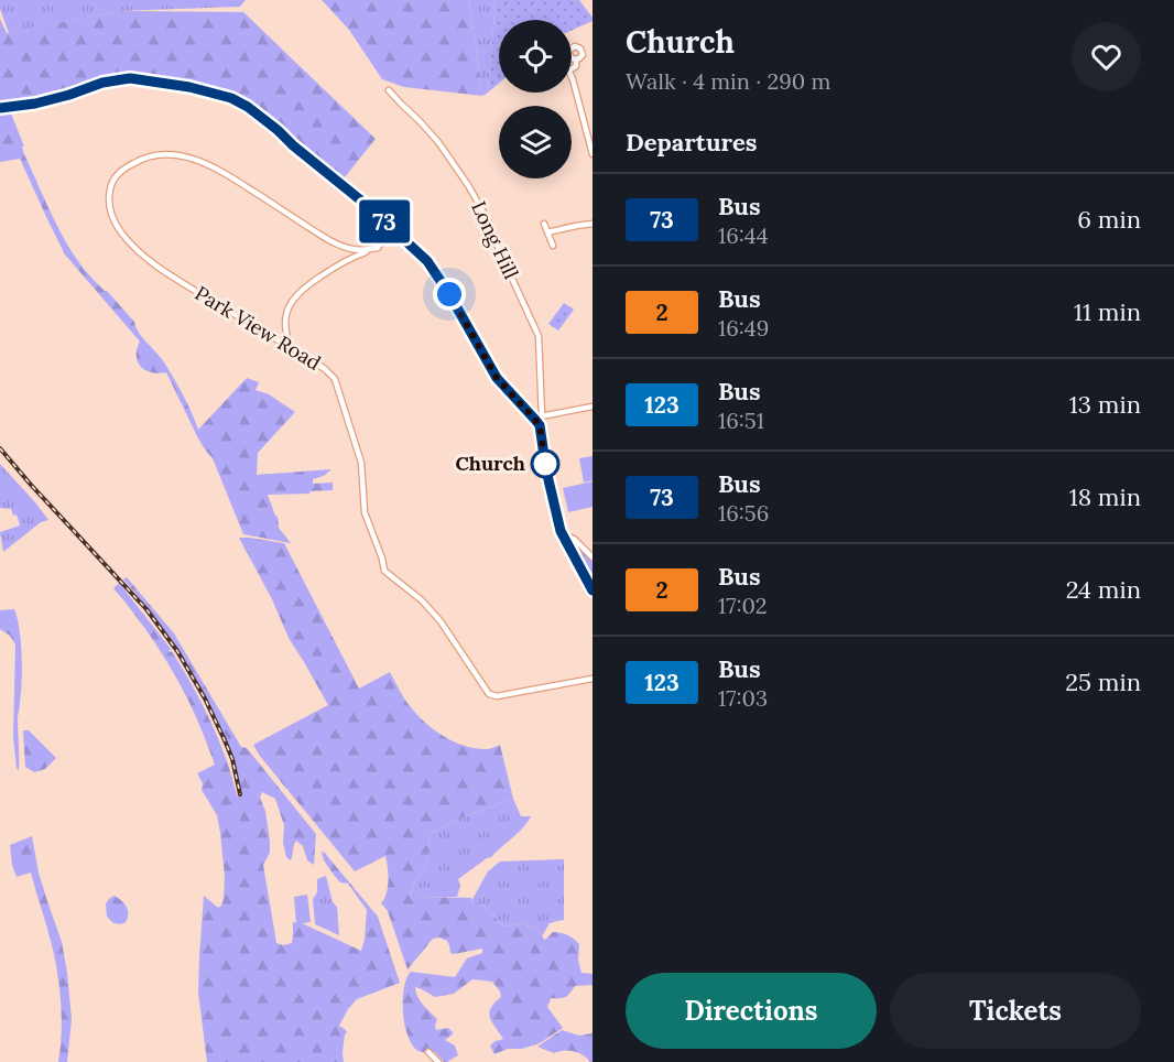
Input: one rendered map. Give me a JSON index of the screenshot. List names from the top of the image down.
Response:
{
  "streets": {
    "street": ["Long Hill", "Park View Road"]
  },
  "places": ["Church"],
  "lines": ["bus line 73"],
  "page": {
    "on_map": "73",
    "heading": [
      ["Church", "Walk · 4 min · 290 m"],
      "Departures"
    ],
    "list": [
      {
        "mark": "73",
        "name": "Bus",
        "note": "16:44",
        "value": "6 min"
      },
      {
        "mark": "2",
        "name": "Bus",
        "note": "16:49",
        "value": "11 min"
      },
      {
        "mark": "123",
        "name": "Bus",
        "note": "16:51",
        "value": "13 min"
      },
      {
        "mark": "73",
        "name": "Bus",
        "note": "16:56",
        "value": "18 min"
      },
      {
        "mark": "2",
        "name": "Bus",
        "note": "17:02",
        "value": "24 min"
      },
      {
        "mark": "123",
        "name": "Bus",
        "note": "17:03",
        "value": "25 min"
      }
    ],
    "buttons": ["Directions", "Tickets"]
  }
}
